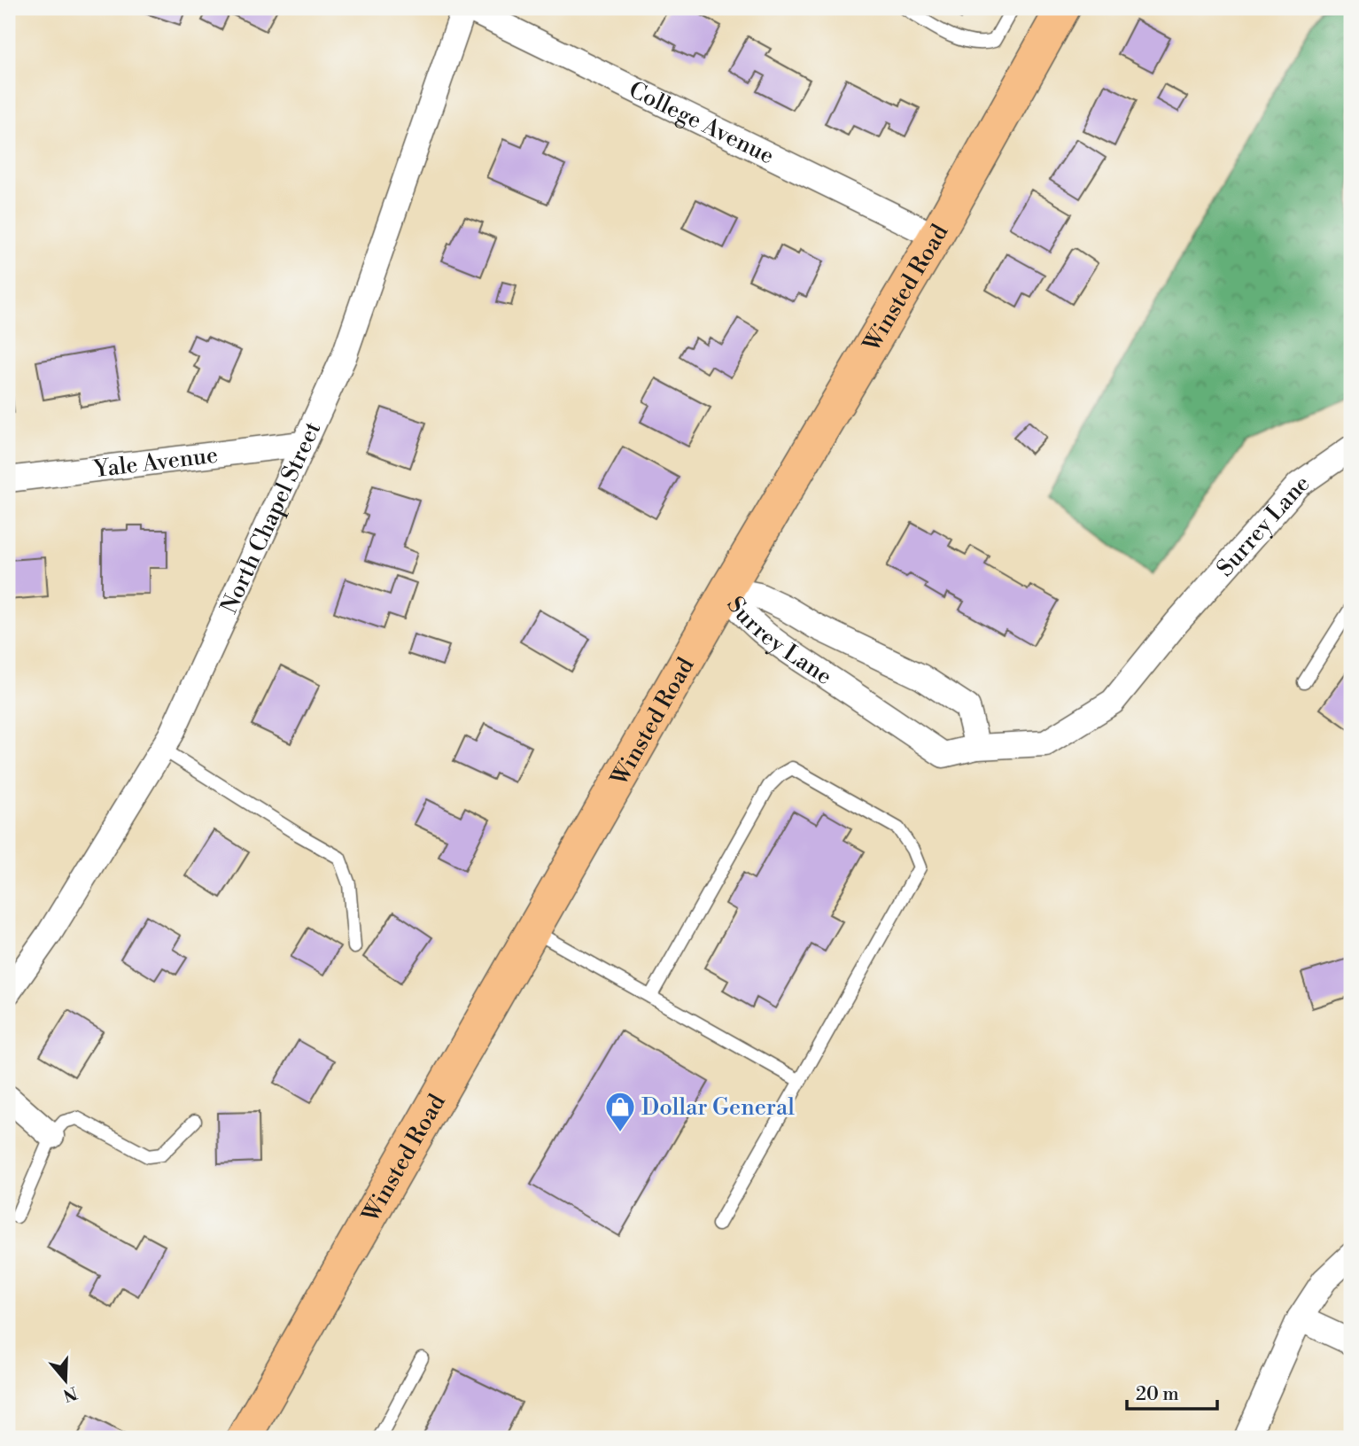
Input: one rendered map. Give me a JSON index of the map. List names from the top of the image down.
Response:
{
  "streets": {
    "main road": ["Winsted Road"],
    "street": [
      "College Avenue",
      "Yale Avenue",
      "North Chapel Street",
      "Surrey Lane"
    ]
  },
  "crossings": [
    ["College Avenue", "Winsted Road"],
    ["College Avenue", "North Chapel Street"],
    ["Winsted Road", "Surrey Lane"],
    ["Yale Avenue", "North Chapel Street"]
  ],
  "places": {
    "shop": ["Dollar General"]
  },
  "scale_bar": "20 m",
  "north": "bottom"
}
